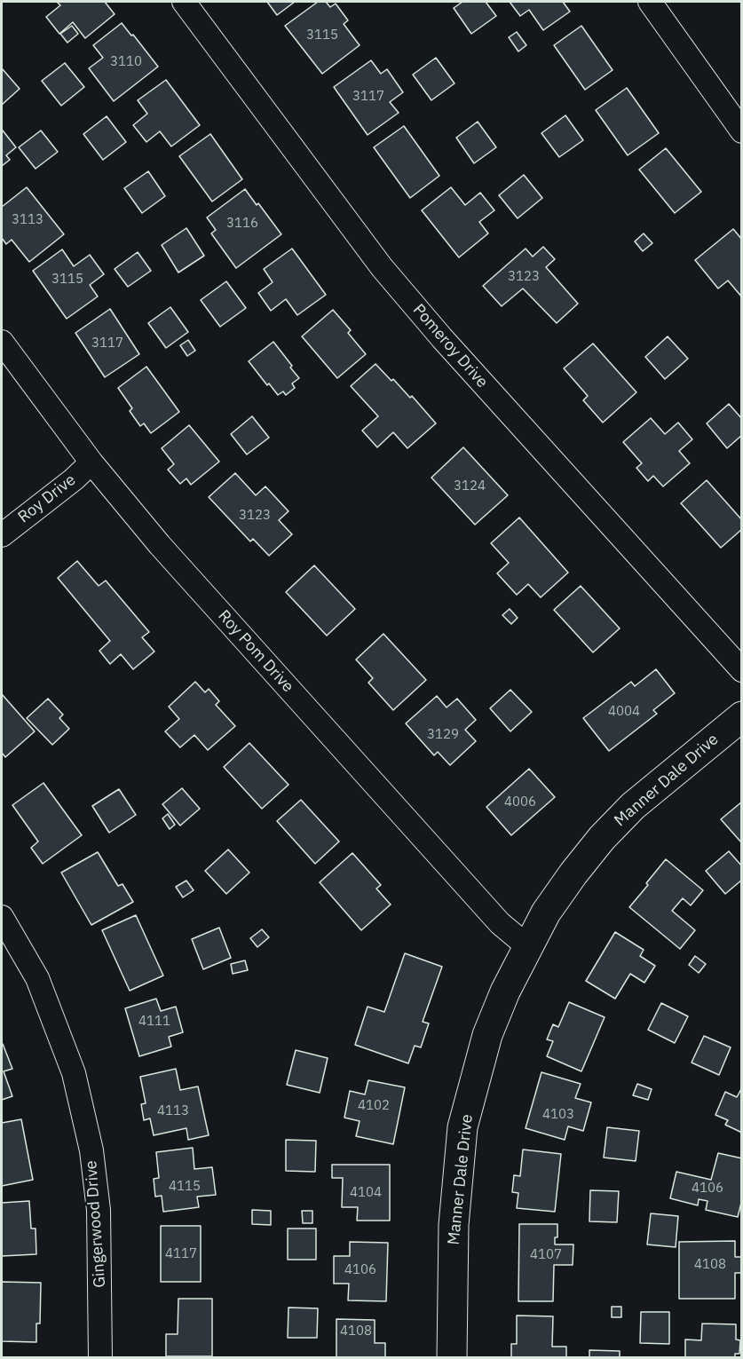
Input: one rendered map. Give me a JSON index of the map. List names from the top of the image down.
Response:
{
  "streets": {
    "street": [
      "Pomeroy Drive",
      "Roy Drive",
      "Roy Pom Drive",
      "Manner Dale Drive",
      "Gingerwood Drive"
    ]
  },
  "crossings": [
    ["Roy Drive", "Roy Pom Drive"],
    ["Roy Pom Drive", "Manner Dale Drive"]
  ],
  "house_numbers": [
    "3115",
    "3110",
    "3117",
    "3113",
    "3116",
    "3123",
    "3115",
    "3117",
    "3124",
    "3123",
    "4004",
    "3129",
    "4006",
    "4111",
    "4102",
    "4113",
    "4103",
    "4115",
    "4106",
    "4104",
    "4117",
    "4107",
    "4108",
    "4106",
    "4108"
  ]
}
